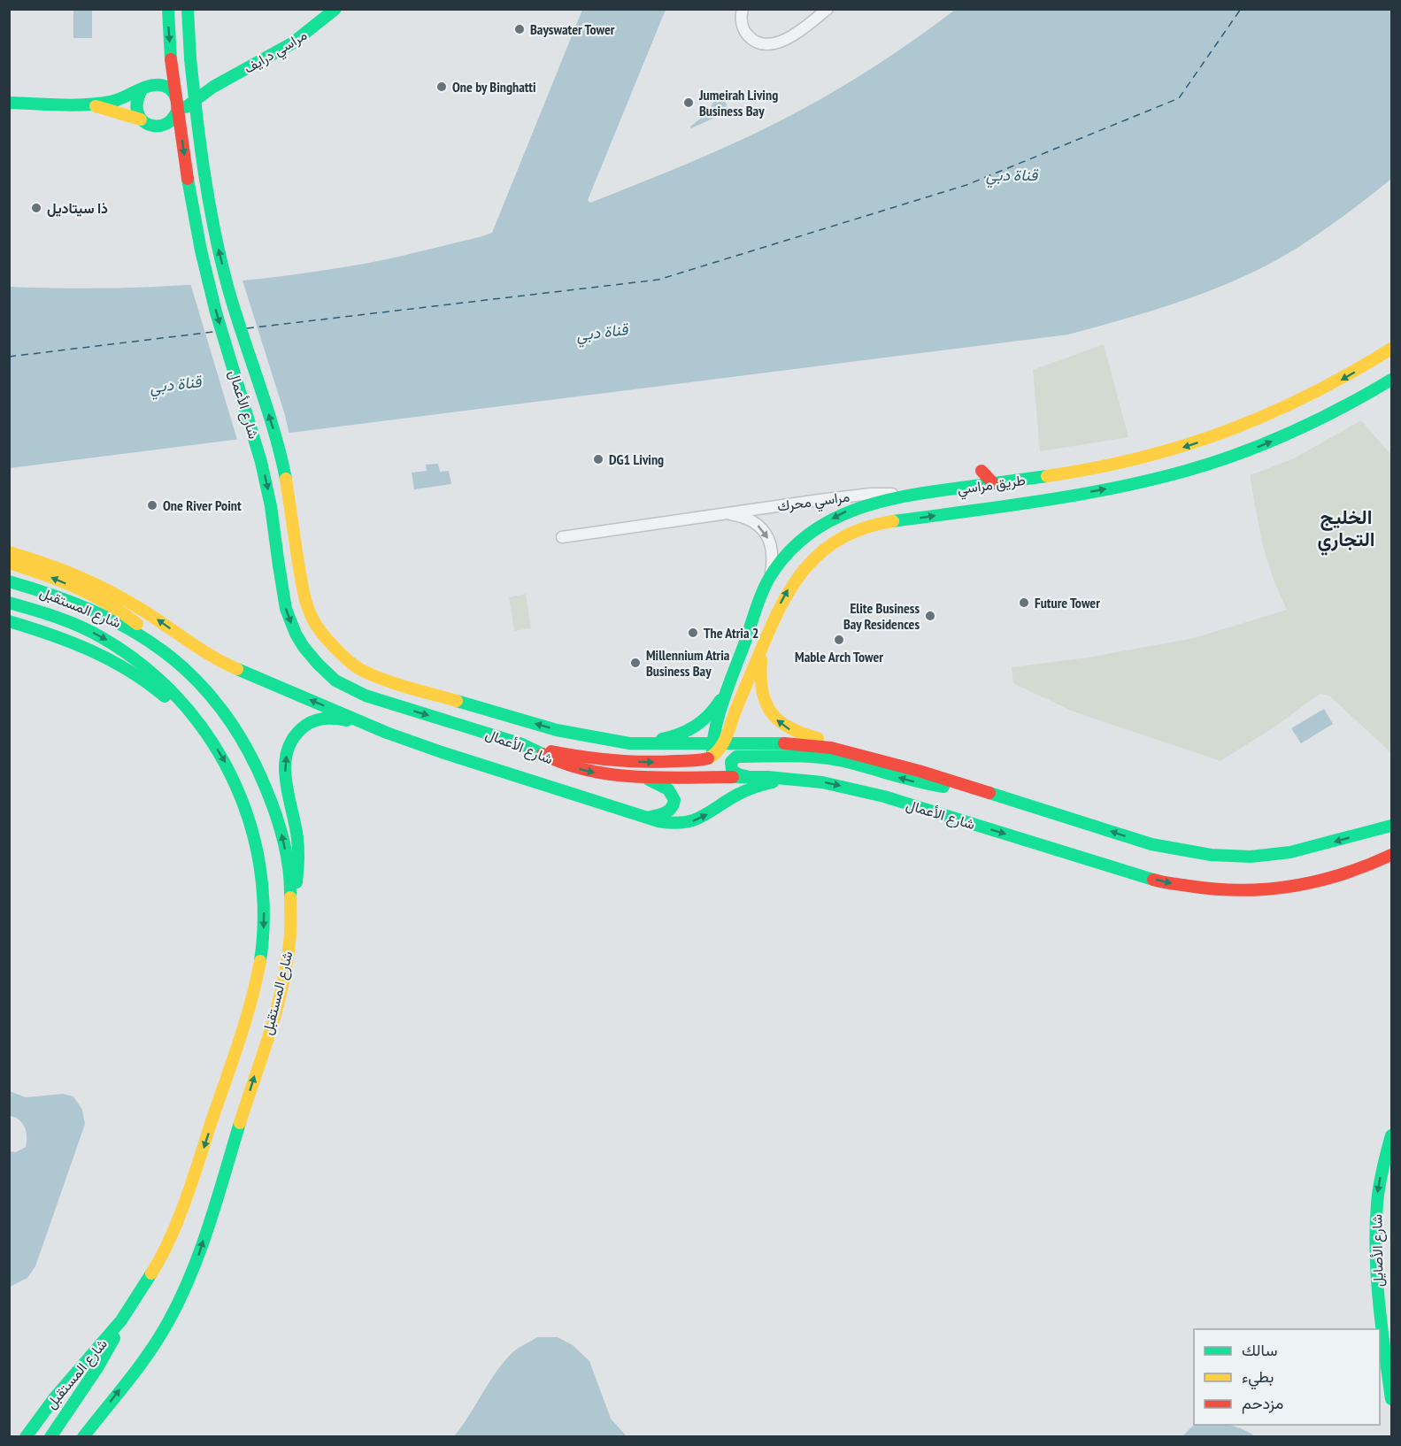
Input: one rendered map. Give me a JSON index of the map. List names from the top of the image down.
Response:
{
  "streets": {
    "street": [
      "مراسي درايف",
      "شارع الأعمال",
      "طريق مراسي",
      "مراسي محرك",
      "شارع المستقبل",
      "شارع الأصايل"
    ]
  },
  "crossings": [
    ["شارع الأعمال", "طريق مراسي"],
    ["طريق مراسي", "مراسي محرك"]
  ],
  "one_way": ["شارع الأصايل"],
  "districts": ["الخليج التجاري"],
  "water": ["قناة دبي"],
  "places": [
    "Bayswater Tower",
    "One by Binghatti",
    "Jumeirah Living Business Bay",
    "ذا سيتاديل",
    "DG1 Living",
    "One River Point",
    "Future Tower",
    "Elite Business Bay Residences",
    "The Atria 2",
    "Mable Arch Tower",
    "Millennium Atria Business Bay"
  ],
  "legend": ["سالك", "بطيء", "مزدحم"]
}
